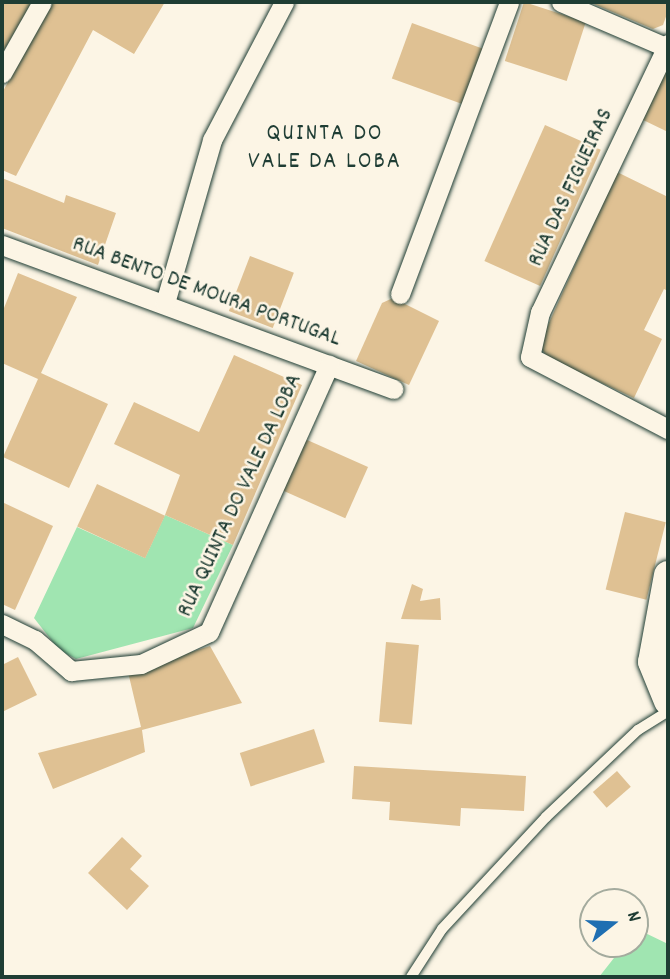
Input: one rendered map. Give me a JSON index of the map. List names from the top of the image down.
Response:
{
  "streets": {
    "street": ["RUA DAS FIGUEIRAS", "RUA BENTO DE MOURA PORTUGAL", "RUA QUINTA DO VALE DA LOBA"]
  },
  "crossings": [
    ["RUA BENTO DE MOURA PORTUGAL", "RUA QUINTA DO VALE DA LOBA"]
  ],
  "districts": ["QUINTA DO VALE DA LOBA"],
  "north": "right"
}
